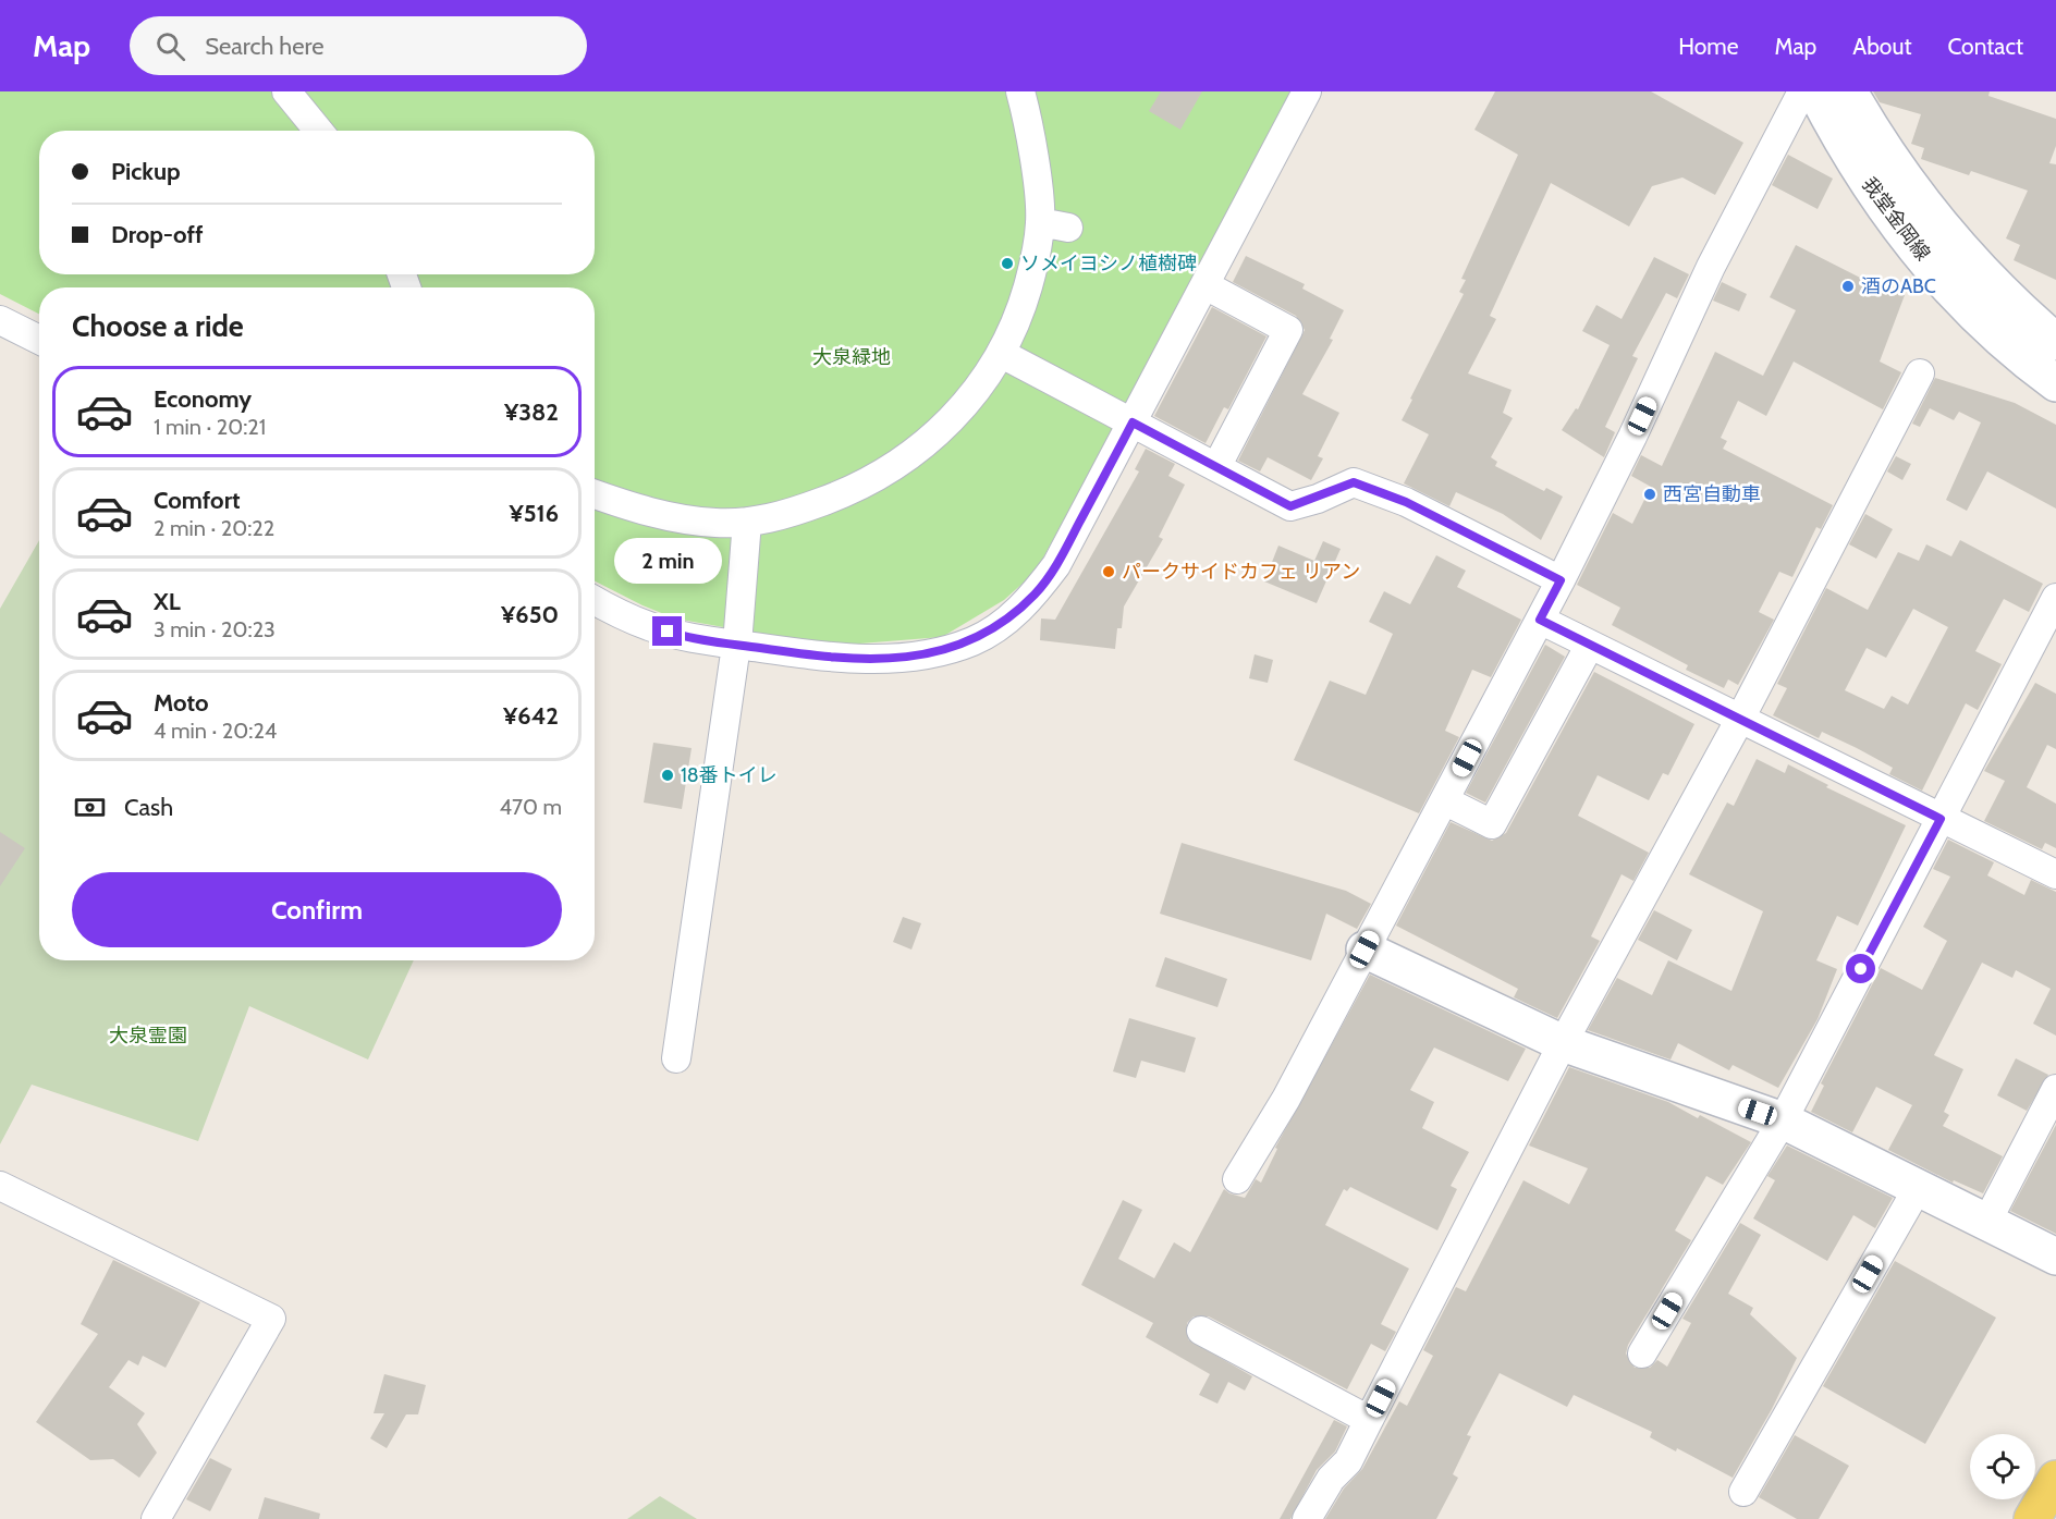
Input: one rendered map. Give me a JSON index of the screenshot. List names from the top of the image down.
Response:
{
  "streets": {
    "street": ["我堂金岡線"]
  },
  "parks": ["大泉緑地", "大泉霊園"],
  "places": [
    "ソメイヨシノ植樹碑",
    "酒のABC",
    "西宮自動車",
    "パークサイドカフェ リアン",
    "18番トイレ"
  ],
  "page": {
    "header": "Map",
    "search": "Search here",
    "nav": [
      "Home",
      "Map",
      "About",
      "Contact"
    ],
    "banner": ["Pickup", "Drop-off"],
    "heading": "Choose a ride",
    "list": [
      {
        "name": "Economy",
        "note": "1 min · 20:21",
        "value": "¥382"
      },
      {
        "name": "Comfort",
        "note": "2 min · 20:22",
        "value": "¥516"
      },
      {
        "name": "XL",
        "note": "3 min · 20:23",
        "value": "¥650"
      },
      {
        "name": "Moto",
        "note": "4 min · 20:24",
        "value": "¥642"
      }
    ],
    "bubble": "2 min",
    "pay": ["Cash", "470 m"],
    "buttons": "Confirm"
  }
}
